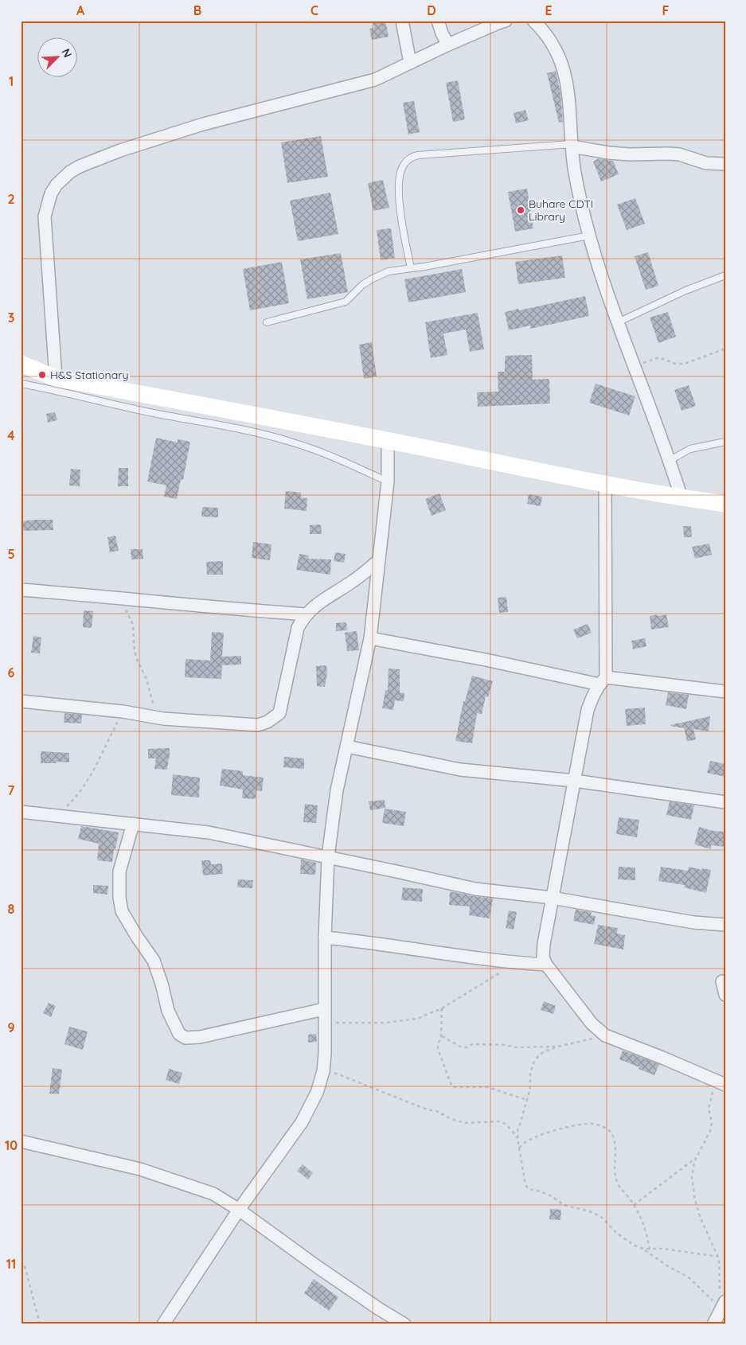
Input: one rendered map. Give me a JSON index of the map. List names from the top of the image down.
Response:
{
  "places": ["Buhare CDTI Library", "H&S Stationary"],
  "north": "top right",
  "grid": {
    "columns": [
      "A",
      "B",
      "C",
      "D",
      "E",
      "F"
    ],
    "rows": [
      "1",
      "2",
      "3",
      "4",
      "5",
      "6",
      "7",
      "8",
      "9",
      "10",
      "11"
    ]
  }
}
